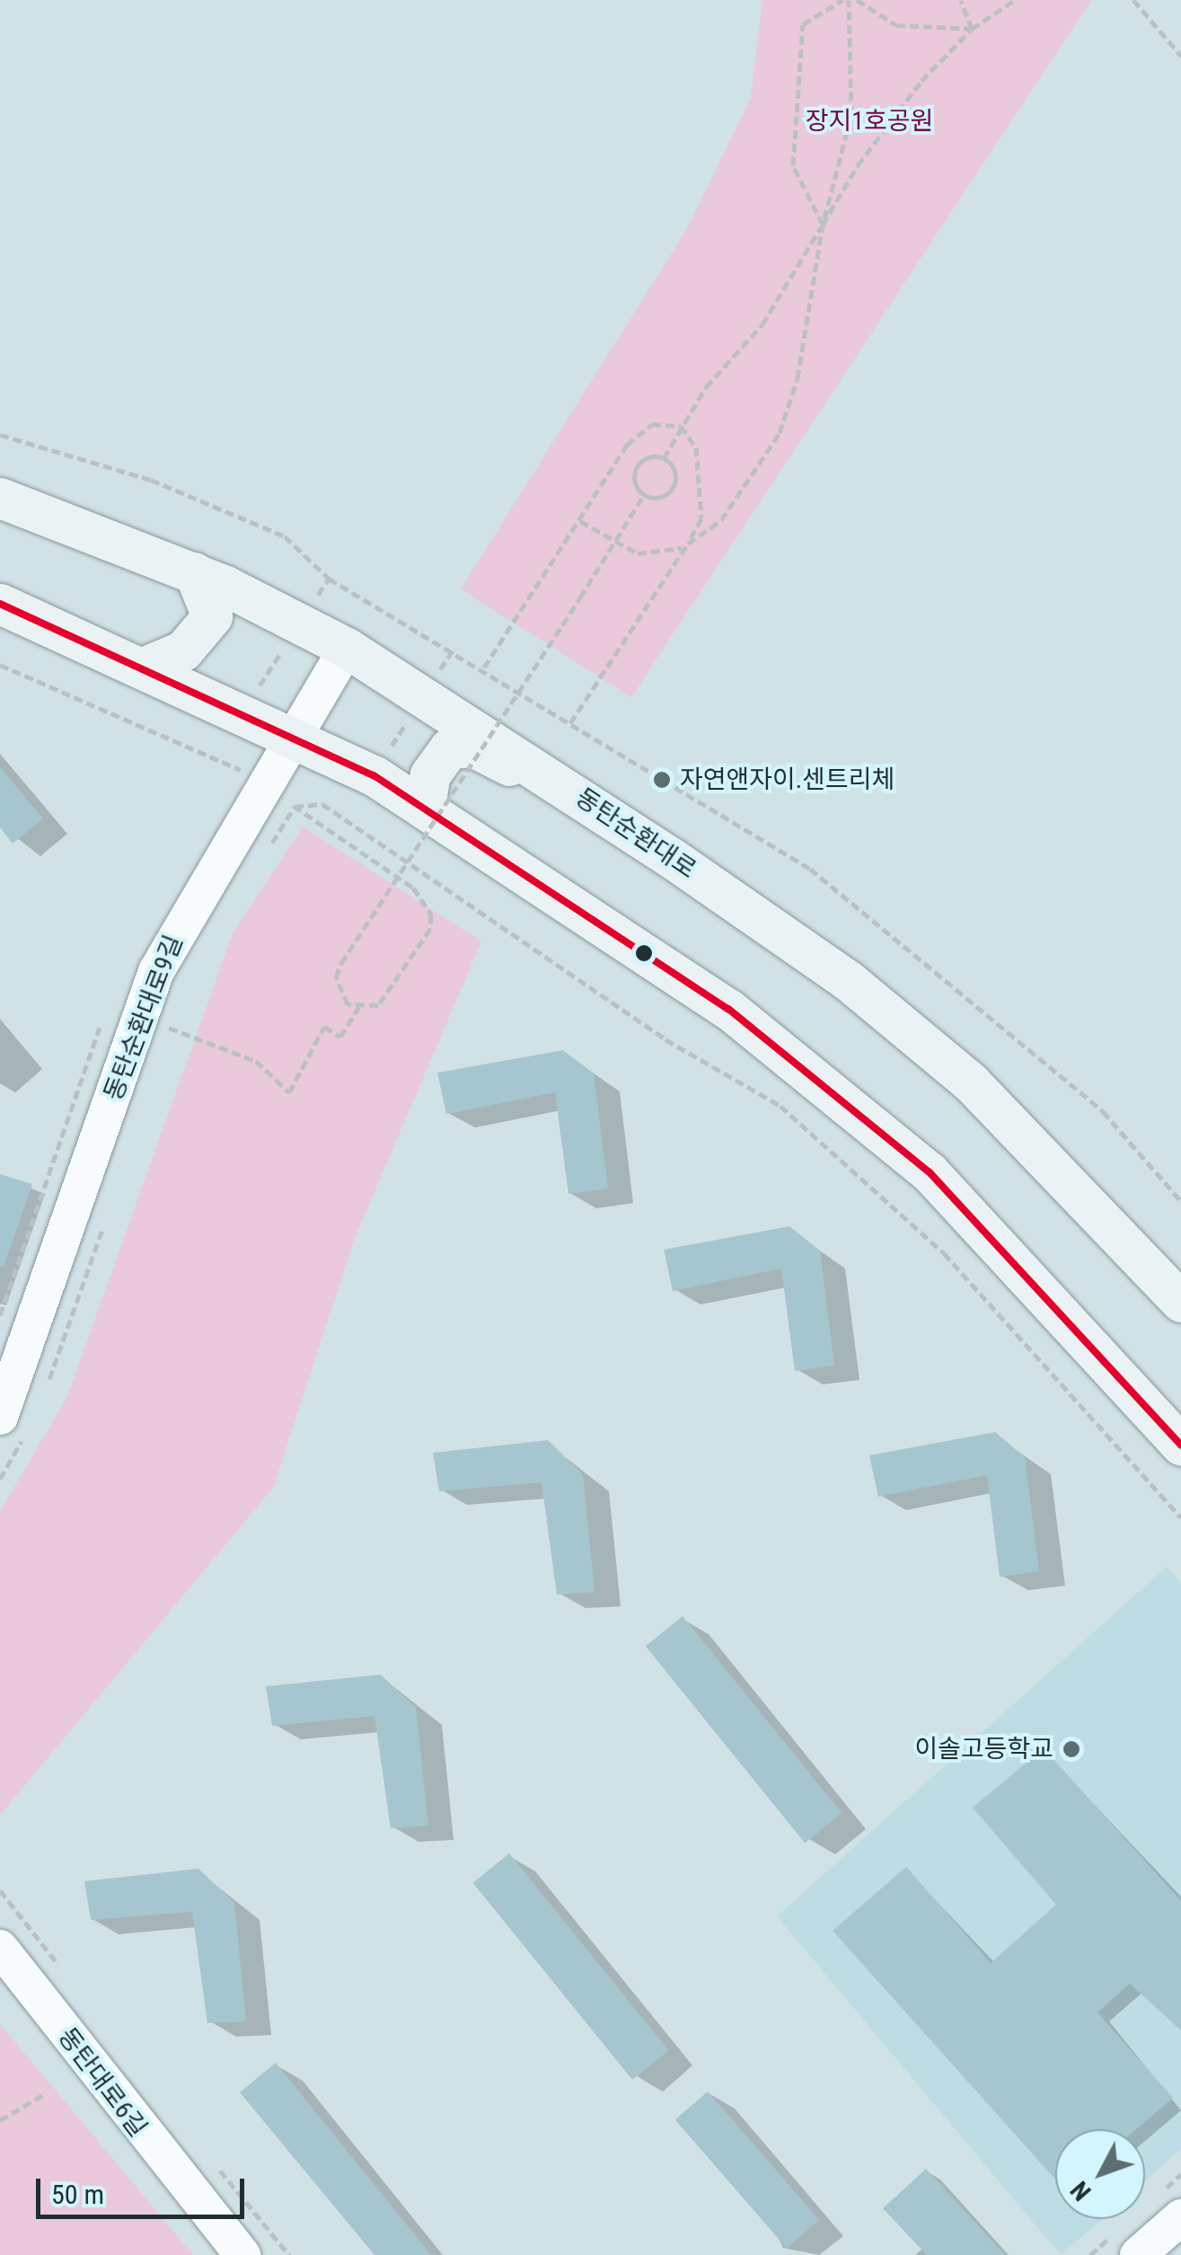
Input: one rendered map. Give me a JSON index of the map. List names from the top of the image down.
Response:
{
  "streets": {
    "main road": ["동탄순환대로"],
    "street": ["동탄순환대로9길", "동탄대로6길"]
  },
  "crossings": [
    ["동탄순환대로", "동탄순환대로9길"]
  ],
  "parks": ["장지1호공원"],
  "places": ["자연앤자이.센트리체", "이솔고등학교"],
  "scale_bar": "50 m",
  "north": "bottom left"
}
